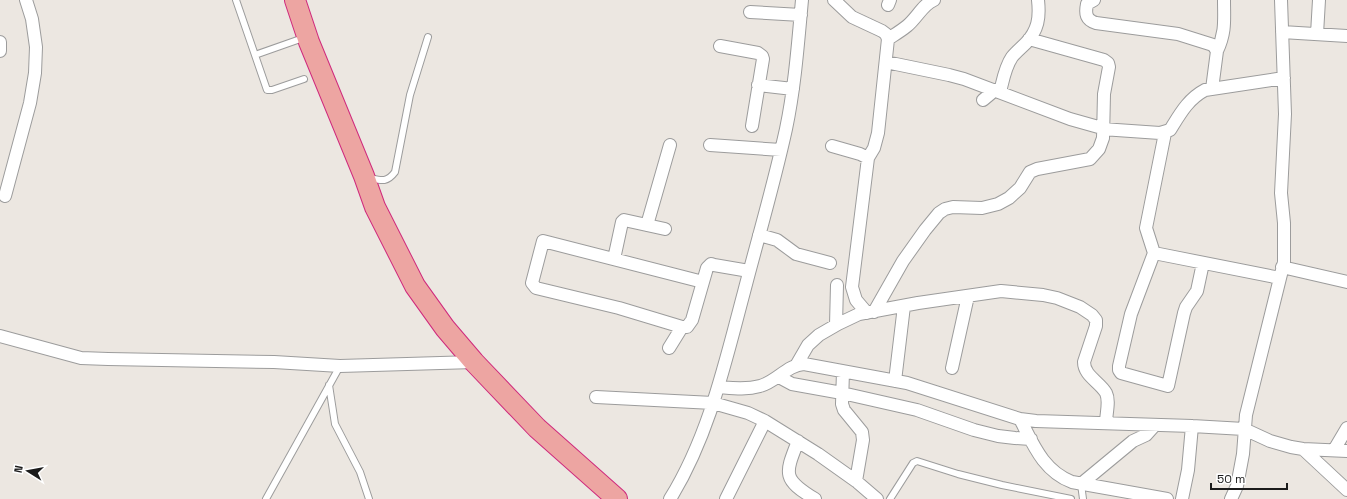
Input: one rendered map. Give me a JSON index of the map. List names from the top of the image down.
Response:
{
  "scale_bar": "50 m",
  "north": "left"
}
